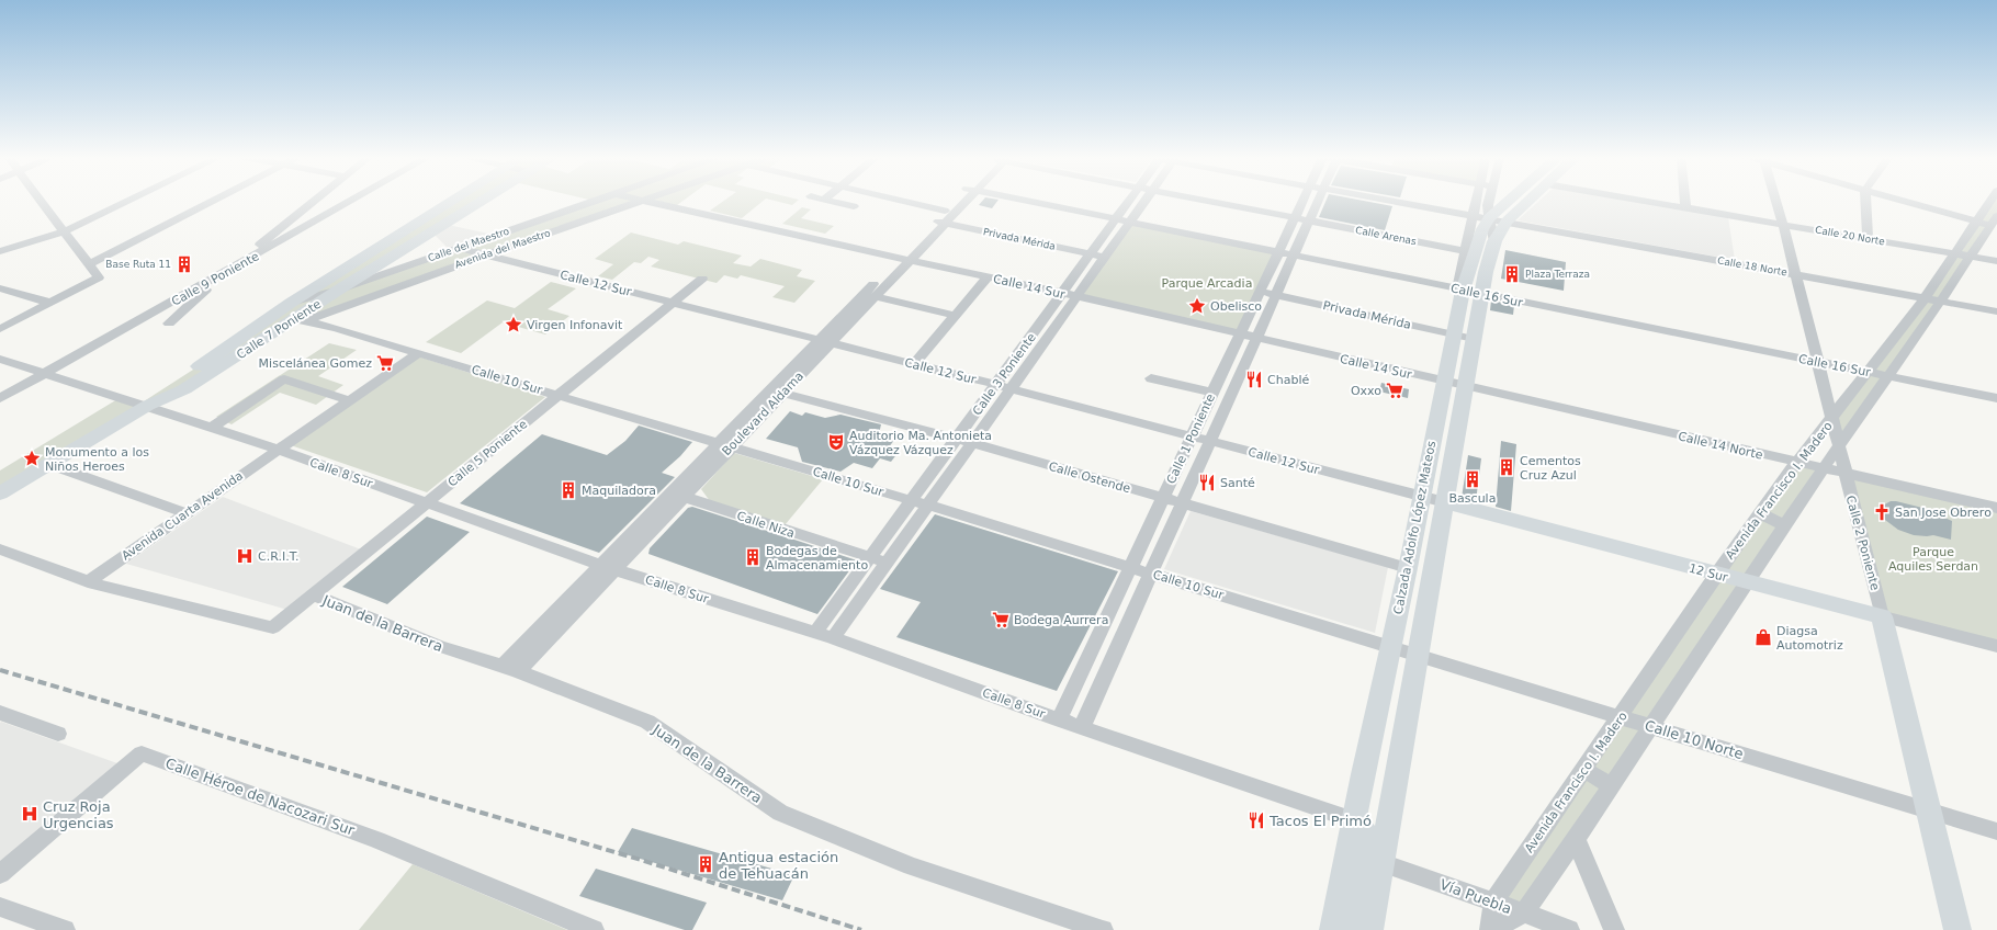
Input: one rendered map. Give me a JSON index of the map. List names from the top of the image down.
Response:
{
  "streets": {
    "main road": [
      "Calle 7 Poniente",
      "Calzada Adolfo López Mateos",
      "Calle 2 Poniente",
      "12 Sur"
    ],
    "street": [
      "Calle Arenas",
      "Calle 20 Norte",
      "Privada Mérida",
      "Calle del Maestro",
      "Avenida del Maestro",
      "Calle 18 Norte",
      "Calle 9 Poniente",
      "Calle 12 Sur",
      "Calle 14 Sur",
      "Calle 16 Sur",
      "Calle 3 Poniente",
      "Calle 10 Sur",
      "Boulevard Aldama",
      "Calle 1 Poniente",
      "Calle 14 Norte",
      "Calle 5 Poniente",
      "Calle 8 Sur",
      "Calle Ostende",
      "Avenida Francisco I. Madero",
      "Avenida Cuarta Avenida",
      "Calle Niza",
      "Juan de la Barrera",
      "Calle 10 Norte",
      "Calle Héroe de Nacozari Sur",
      "Vía Puebla"
    ]
  },
  "crossings": [
    ["Calle Arenas", "Calle 1 Poniente"],
    ["Calle 20 Norte", "Avenida Francisco I. Madero"],
    ["Calle 20 Norte", "Calle 2 Poniente"],
    ["Privada Mérida", "Calle 3 Poniente"],
    ["Privada Mérida", "Boulevard Aldama"],
    ["Privada Mérida", "Calle 1 Poniente"],
    ["Privada Mérida", "Calzada Adolfo López Mateos"],
    ["Calle del Maestro", "Calle 12 Sur"],
    ["Calle del Maestro", "Calle 7 Poniente"],
    ["Avenida del Maestro", "Calle 12 Sur"],
    ["Avenida del Maestro", "Calle 14 Sur"],
    ["Avenida del Maestro", "Calle 7 Poniente"],
    ["Avenida del Maestro", "Calle 10 Sur"],
    ["Calle 18 Norte", "Avenida Francisco I. Madero"],
    ["Calle 18 Norte", "Calzada Adolfo López Mateos"],
    ["Calle 18 Norte", "Calle 2 Poniente"],
    ["Calle 9 Poniente", "Calle 8 Sur"],
    ["Calle 12 Sur", "Calle 3 Poniente"],
    ["Calle 12 Sur", "Boulevard Aldama"],
    ["Calle 12 Sur", "Calle 1 Poniente"],
    ["Calle 12 Sur", "Calle 5 Poniente"],
    ["Calle 12 Sur", "Calzada Adolfo López Mateos"],
    ["Calle 12 Sur", "12 Sur"],
    ["Calle 14 Sur", "Calle 3 Poniente"],
    ["Calle 14 Sur", "Boulevard Aldama"],
    ["Calle 14 Sur", "Calle 1 Poniente"],
    ["Calle 14 Sur", "Calle 14 Norte"],
    ["Calle 14 Sur", "Calzada Adolfo López Mateos"],
    ["Calle 16 Sur", "Calle 3 Poniente"],
    ["Calle 16 Sur", "Calle 1 Poniente"],
    ["Calle 16 Sur", "Avenida Francisco I. Madero"],
    ["Calle 16 Sur", "Calzada Adolfo López Mateos"],
    ["Calle 16 Sur", "Calle 2 Poniente"],
    ["Calle 7 Poniente", "Calle 8 Sur"],
    ["Calle 3 Poniente", "Calle 10 Sur"],
    ["Calle 3 Poniente", "Calle 8 Sur"],
    ["Calle 3 Poniente", "Calle Ostende"],
    ["Calle 3 Poniente", "Calle Niza"],
    ["Calle 10 Sur", "Boulevard Aldama"],
    ["Calle 10 Sur", "Calle 1 Poniente"],
    ["Calle 10 Sur", "Calle 5 Poniente"],
    ["Calle 10 Sur", "Avenida Cuarta Avenida"],
    ["Calle 10 Sur", "Calzada Adolfo López Mateos"],
    ["Calle 10 Sur", "Calle 10 Norte"],
    ["Boulevard Aldama", "Calle 8 Sur"],
    ["Boulevard Aldama", "Calle Ostende"],
    ["Boulevard Aldama", "Calle Niza"],
    ["Boulevard Aldama", "Juan de la Barrera"],
    ["Calle 1 Poniente", "Calle 8 Sur"],
    ["Calle 1 Poniente", "Calle Ostende"],
    ["Calle 14 Norte", "Avenida Francisco I. Madero"],
    ["Calle 14 Norte", "Calzada Adolfo López Mateos"],
    ["Calle 14 Norte", "Calle 2 Poniente"],
    ["Calle 5 Poniente", "Calle 8 Sur"],
    ["Calle 5 Poniente", "Avenida Cuarta Avenida"],
    ["Calle 5 Poniente", "Juan de la Barrera"],
    ["Calle 8 Sur", "Avenida Cuarta Avenida"],
    ["Calle 8 Sur", "Calzada Adolfo López Mateos"],
    ["Calle Ostende", "Calzada Adolfo López Mateos"],
    ["Avenida Francisco I. Madero", "Calle 2 Poniente"],
    ["Avenida Francisco I. Madero", "12 Sur"],
    ["Avenida Francisco I. Madero", "Calle 10 Norte"],
    ["Avenida Francisco I. Madero", "Vía Puebla"],
    ["Calzada Adolfo López Mateos", "12 Sur"],
    ["Calzada Adolfo López Mateos", "Calle 10 Norte"],
    ["Calzada Adolfo López Mateos", "Vía Puebla"],
    ["Calle 2 Poniente", "12 Sur"],
    ["Calle 2 Poniente", "Calle 10 Norte"]
  ],
  "parks": ["Parque Arcadia", "Parque Aquiles Serdan"],
  "places": {
    "building": [
      "Base Ruta 11",
      "Plaza Terraza",
      "Cementos Cruz Azul",
      "Bascula",
      "Maquiladora",
      "Bodegas de Almacenamiento",
      "Antigua estación de Tehuacán"
    ],
    "place": ["Obelisco", "Virgen Infonavit", "Monumento a los Niños Heroes"],
    "supermarket": ["Miscelánea Gomez", "Oxxo", "Bodega Aurrera"],
    "restaurant": ["Chablé", "Santé", "Tacos El Primó"],
    "theatre": ["Auditorio Ma. Antonieta Vázquez Vázquez"],
    "church": ["San Jose Obrero"],
    "hospital": ["C.R.I.T.", "Cruz Roja Urgencias"],
    "shop": ["Diagsa Automotriz"]
  }
}
